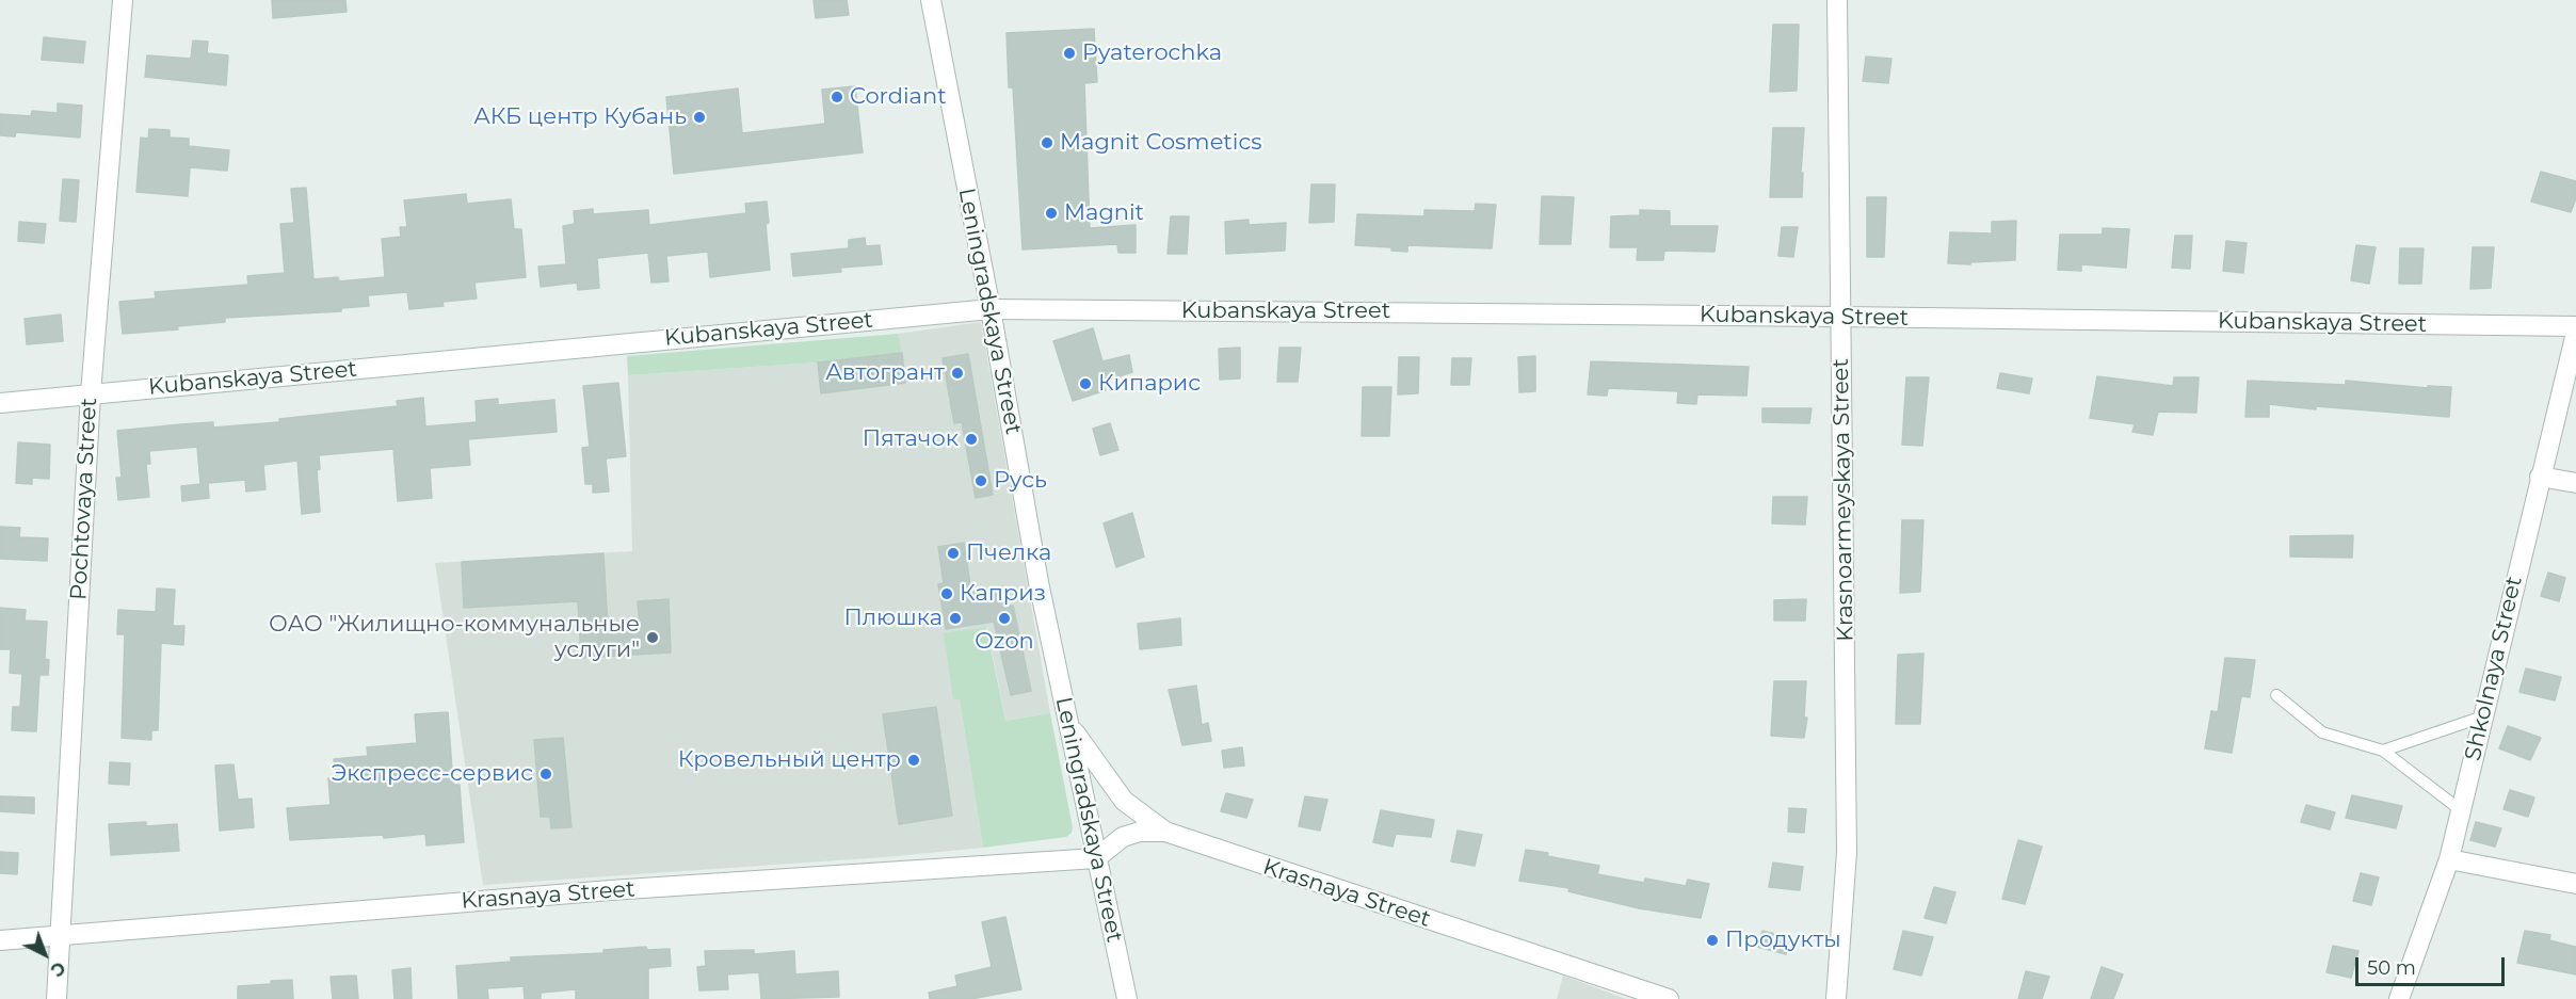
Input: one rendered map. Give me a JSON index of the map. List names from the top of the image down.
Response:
{
  "streets": {
    "street": [
      "Leningradskaya Street",
      "Kubanskaya Street",
      "Pochtovaya Street",
      "Krasnoarmeyskaya Street",
      "Shkolnaya Street",
      "Krasnaya Street"
    ]
  },
  "crossings": [
    ["Leningradskaya Street", "Kubanskaya Street"],
    ["Leningradskaya Street", "Krasnaya Street"],
    ["Kubanskaya Street", "Pochtovaya Street"],
    ["Kubanskaya Street", "Krasnoarmeyskaya Street"],
    ["Pochtovaya Street", "Krasnaya Street"]
  ],
  "places": [
    "Pyaterochka",
    "Cordiant",
    "АКБ центр Кубань",
    "Magnit Cosmetics",
    "Magnit",
    "Автогрант",
    "Кипарис",
    "Пятачок",
    "Русь",
    "Пчелка",
    "Каприз",
    "Плюшка",
    "Ozon",
    "ОАО \"Жилищно-коммунальные услуги\"",
    "Кровельный центр",
    "Экспресс-сервис",
    "Продукты"
  ],
  "scale_bar": "50 m",
  "north": "bottom right"
}
